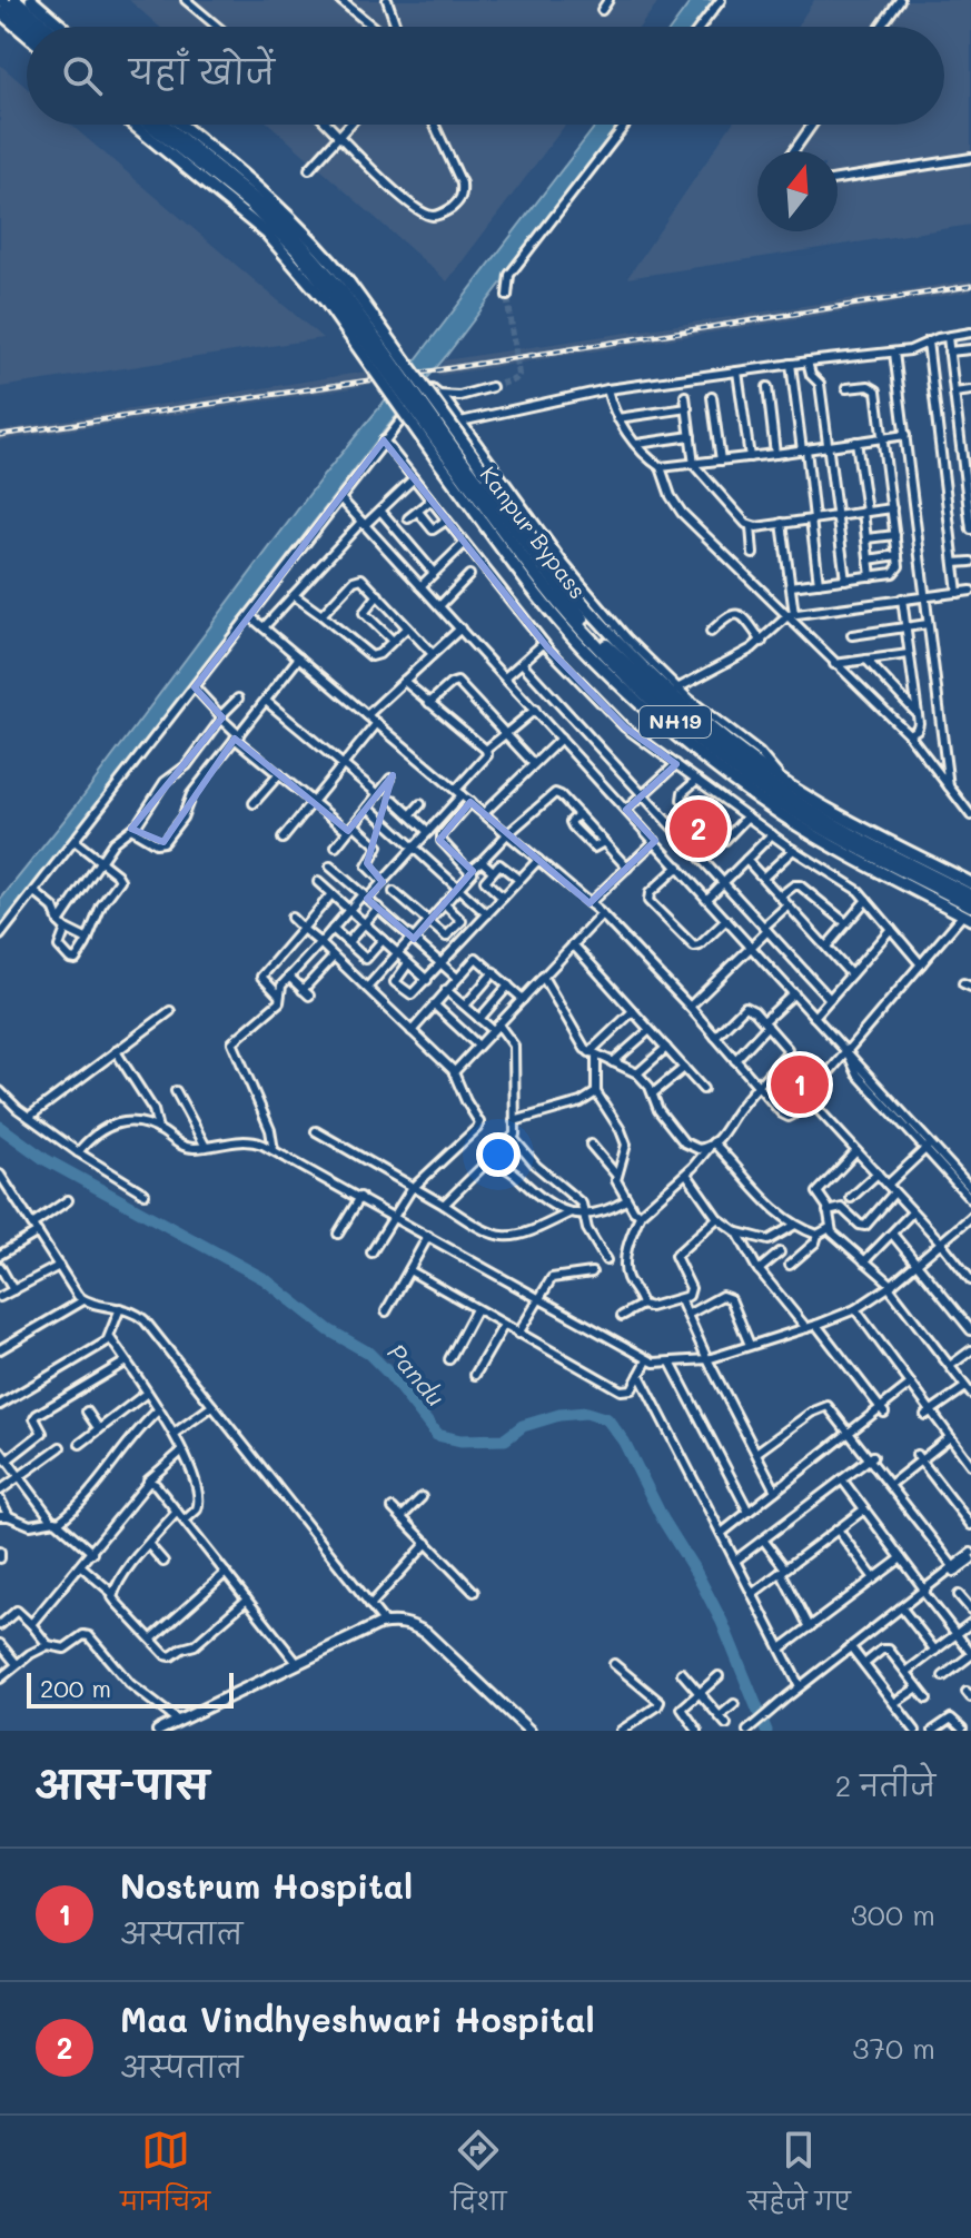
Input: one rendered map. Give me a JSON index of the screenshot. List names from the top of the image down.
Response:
{
  "streets": {
    "highway": ["Kanpur Bypass", "NH19"]
  },
  "water": ["Pandu"],
  "scale_bar": "200 m",
  "north": "top",
  "page": {
    "search": "यहाँ खोजें",
    "pins": ["2", "1"],
    "scale": "200 m",
    "heading": ["आस-पास", "2 नतीजे"],
    "list": [
      {
        "mark": "1",
        "name": "Nostrum Hospital",
        "note": "अस्पताल",
        "value": "300 m"
      },
      {
        "mark": "2",
        "name": "Maa Vindhyeshwari Hospital",
        "note": "अस्पताल",
        "value": "370 m"
      }
    ],
    "nav": ["मानचित्र", "दिशा", "सहेजे गए"]
  }
}
